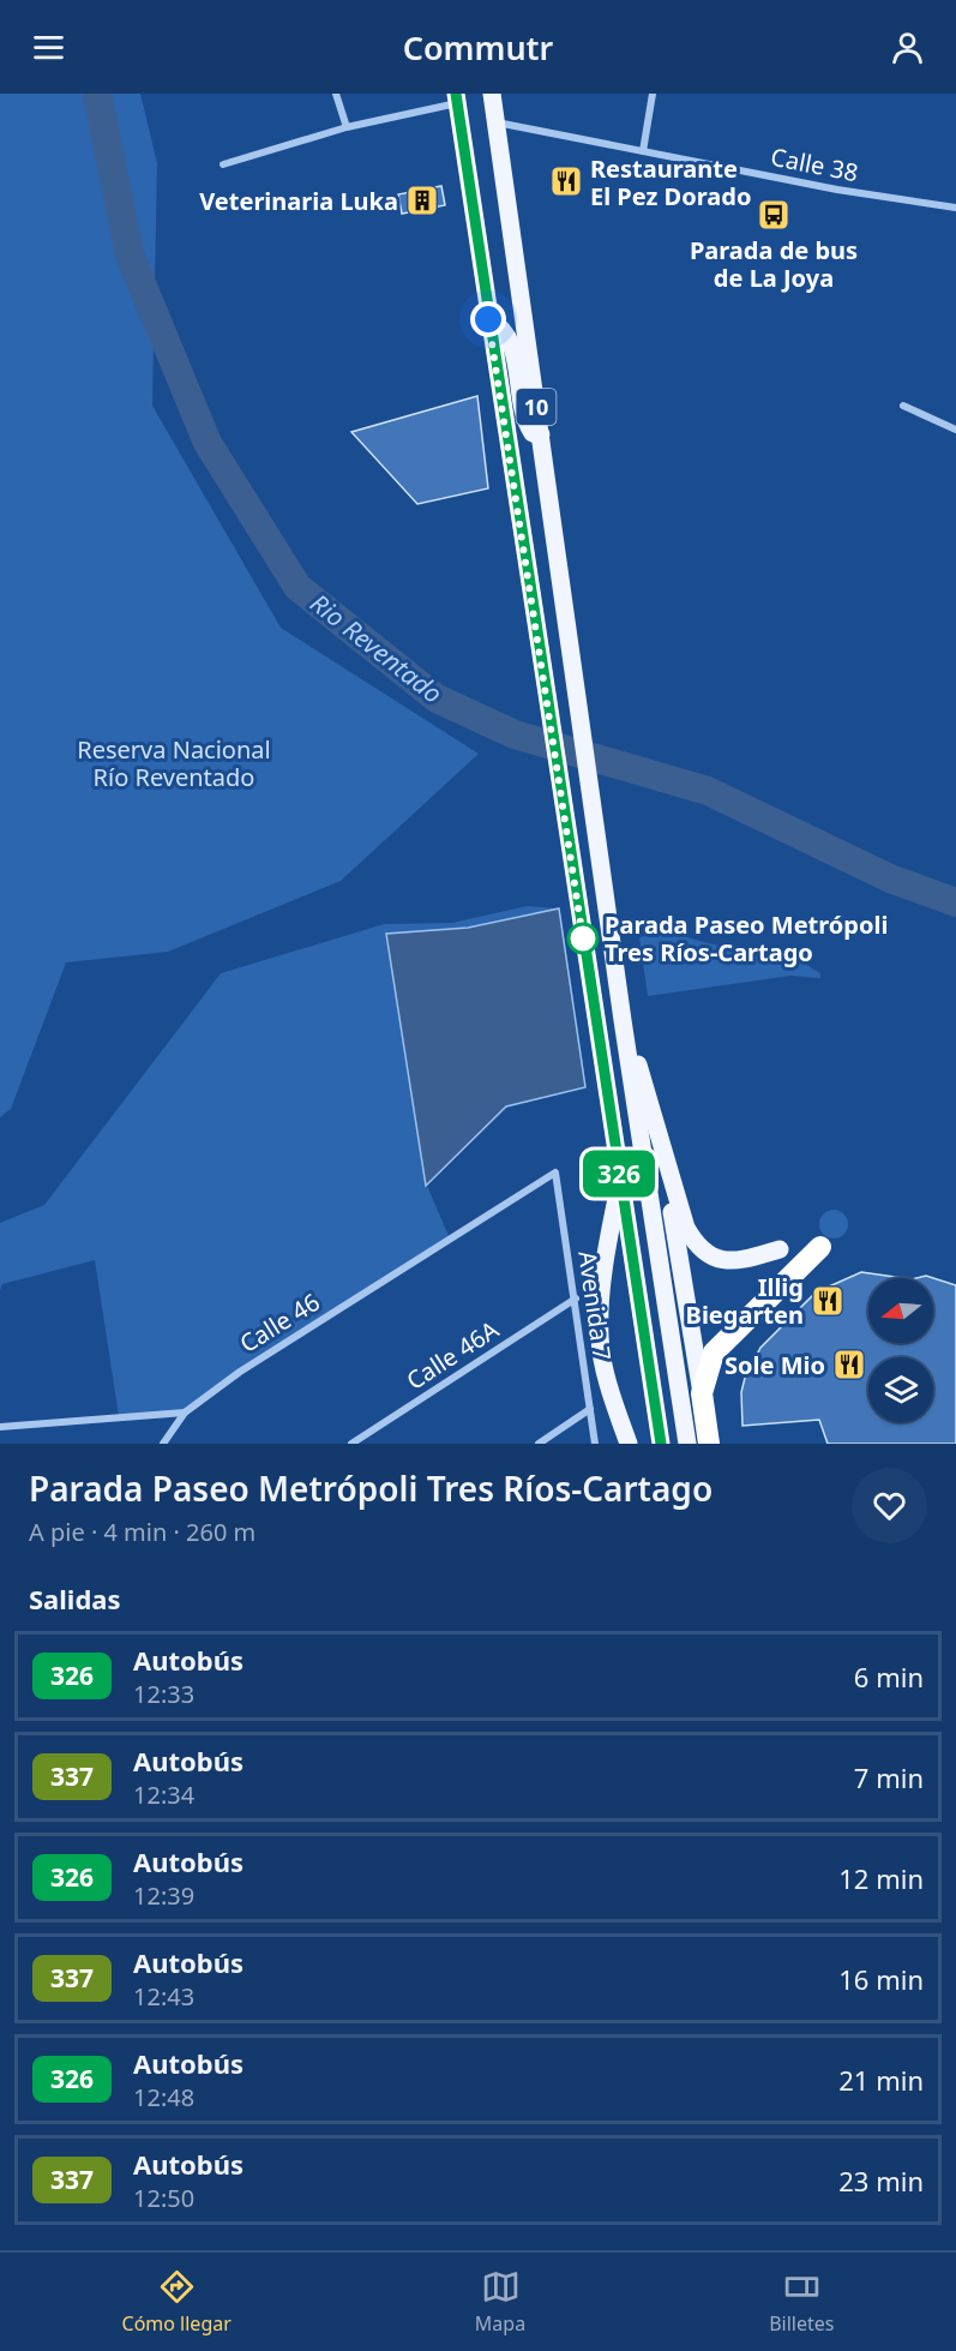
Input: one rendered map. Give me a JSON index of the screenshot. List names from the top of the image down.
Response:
{
  "streets": {
    "main road": ["10"],
    "street": [
      "Calle 38",
      "Avenida 7",
      "Calle 46",
      "Calle 46A"
    ]
  },
  "crossings": [
    ["Calle 38", "10"],
    ["Avenida 7", "Calle 46"],
    ["Avenida 7", "Calle 46A"]
  ],
  "water": ["Rio Reventado"],
  "parks": ["Reserva Nacional Río Reventado"],
  "places": {
    "restaurant": ["Restaurante El Pez Dorado", "Illig Biegarten", "Sole Mio"],
    "building": ["Veterinaria Luka"],
    "bus stop": ["Parada de bus de La Joya"],
    "other": ["Parada Paseo Metrópoli Tres Ríos-Cartago"]
  },
  "lines": ["bus line 326"],
  "north": "left",
  "page": {
    "header": "Commutr",
    "on_map": "326",
    "heading": [
      ["Parada Paseo Metrópoli Tres Ríos-Cartago", "A pie · 4 min · 260 m"],
      "Salidas"
    ],
    "list": [
      {
        "mark": "326",
        "name": "Autobús",
        "note": "12:33",
        "value": "6 min"
      },
      {
        "mark": "337",
        "name": "Autobús",
        "note": "12:34",
        "value": "7 min"
      },
      {
        "mark": "326",
        "name": "Autobús",
        "note": "12:39",
        "value": "12 min"
      },
      {
        "mark": "337",
        "name": "Autobús",
        "note": "12:43",
        "value": "16 min"
      },
      {
        "mark": "326",
        "name": "Autobús",
        "note": "12:48",
        "value": "21 min"
      },
      {
        "mark": "337",
        "name": "Autobús",
        "note": "12:50",
        "value": "23 min"
      }
    ],
    "tabs": ["Cómo llegar", "Mapa", "Billetes"]
  }
}
